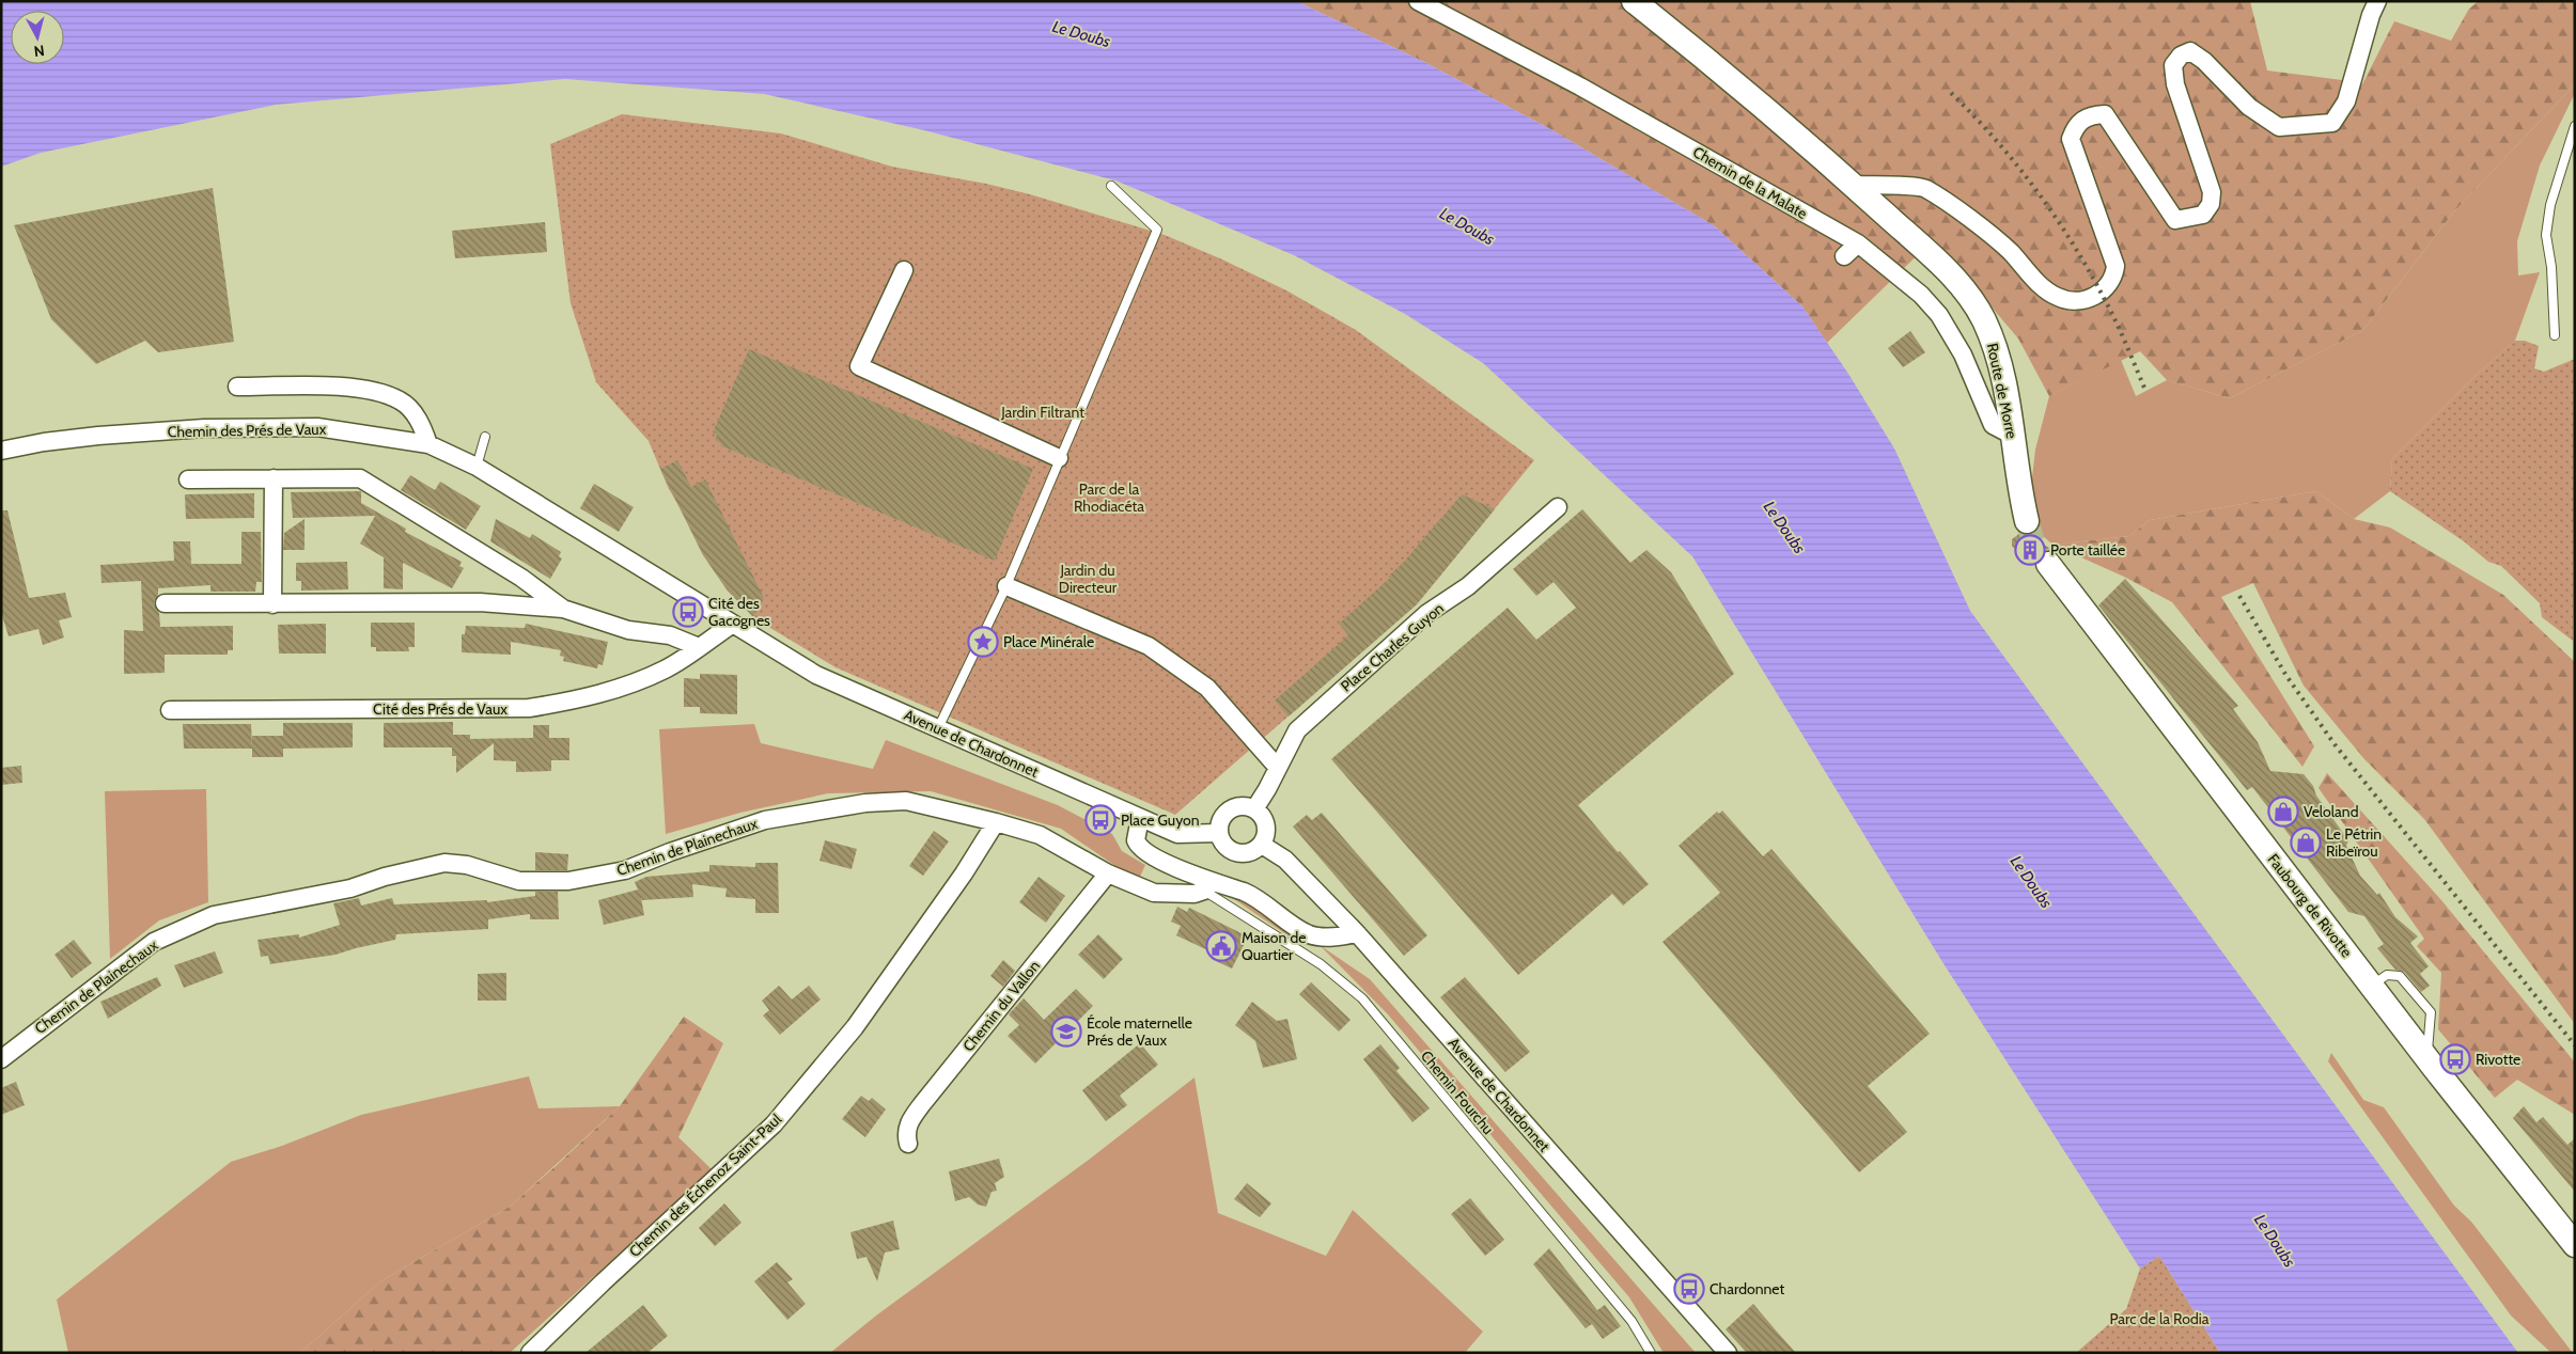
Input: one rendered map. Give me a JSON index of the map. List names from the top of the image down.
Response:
{
  "streets": {
    "main road": ["Route de Morre", "Faubourg de Rivotte"],
    "street": [
      "Chemin de la Malate",
      "Chemin des Prés de Vaux",
      "Place Charles Guyon",
      "Cité des Prés de Vaux",
      "Avenue de Chardonnet",
      "Chemin de Plainechaux",
      "Chemin du Vallon",
      "Chemin des Échenoz Saint-Paul"
    ],
    "lane": ["Chemin Fourchu"]
  },
  "crossings": [
    ["Chemin de la Malate", "Route de Morre"],
    ["Chemin des Prés de Vaux", "Cité des Prés de Vaux"],
    ["Chemin des Prés de Vaux", "Avenue de Chardonnet"],
    ["Place Charles Guyon", "Avenue de Chardonnet"],
    ["Cité des Prés de Vaux", "Avenue de Chardonnet"],
    ["Chemin de Plainechaux", "Chemin du Vallon"],
    ["Chemin de Plainechaux", "Chemin Fourchu"],
    ["Chemin de Plainechaux", "Chemin des Échenoz Saint-Paul"]
  ],
  "water": ["Le Doubs"],
  "parks": [
    "Jardin Filtrant",
    "Parc de la Rhodiacéta",
    "Jardin du Directeur",
    "Parc de la Rodia"
  ],
  "places": {
    "building": ["Porte taillée"],
    "bus stop": [
      "Cité des Gacognes",
      "Place Guyon",
      "Rivotte",
      "Chardonnet"
    ],
    "place": ["Place Minérale"],
    "shop": ["Veloland", "Le Pétrin Ribeïrou"],
    "public building": ["Maison de Quartier"],
    "school or university": ["École maternelle Prés de Vaux"]
  },
  "north": "bottom"
}
